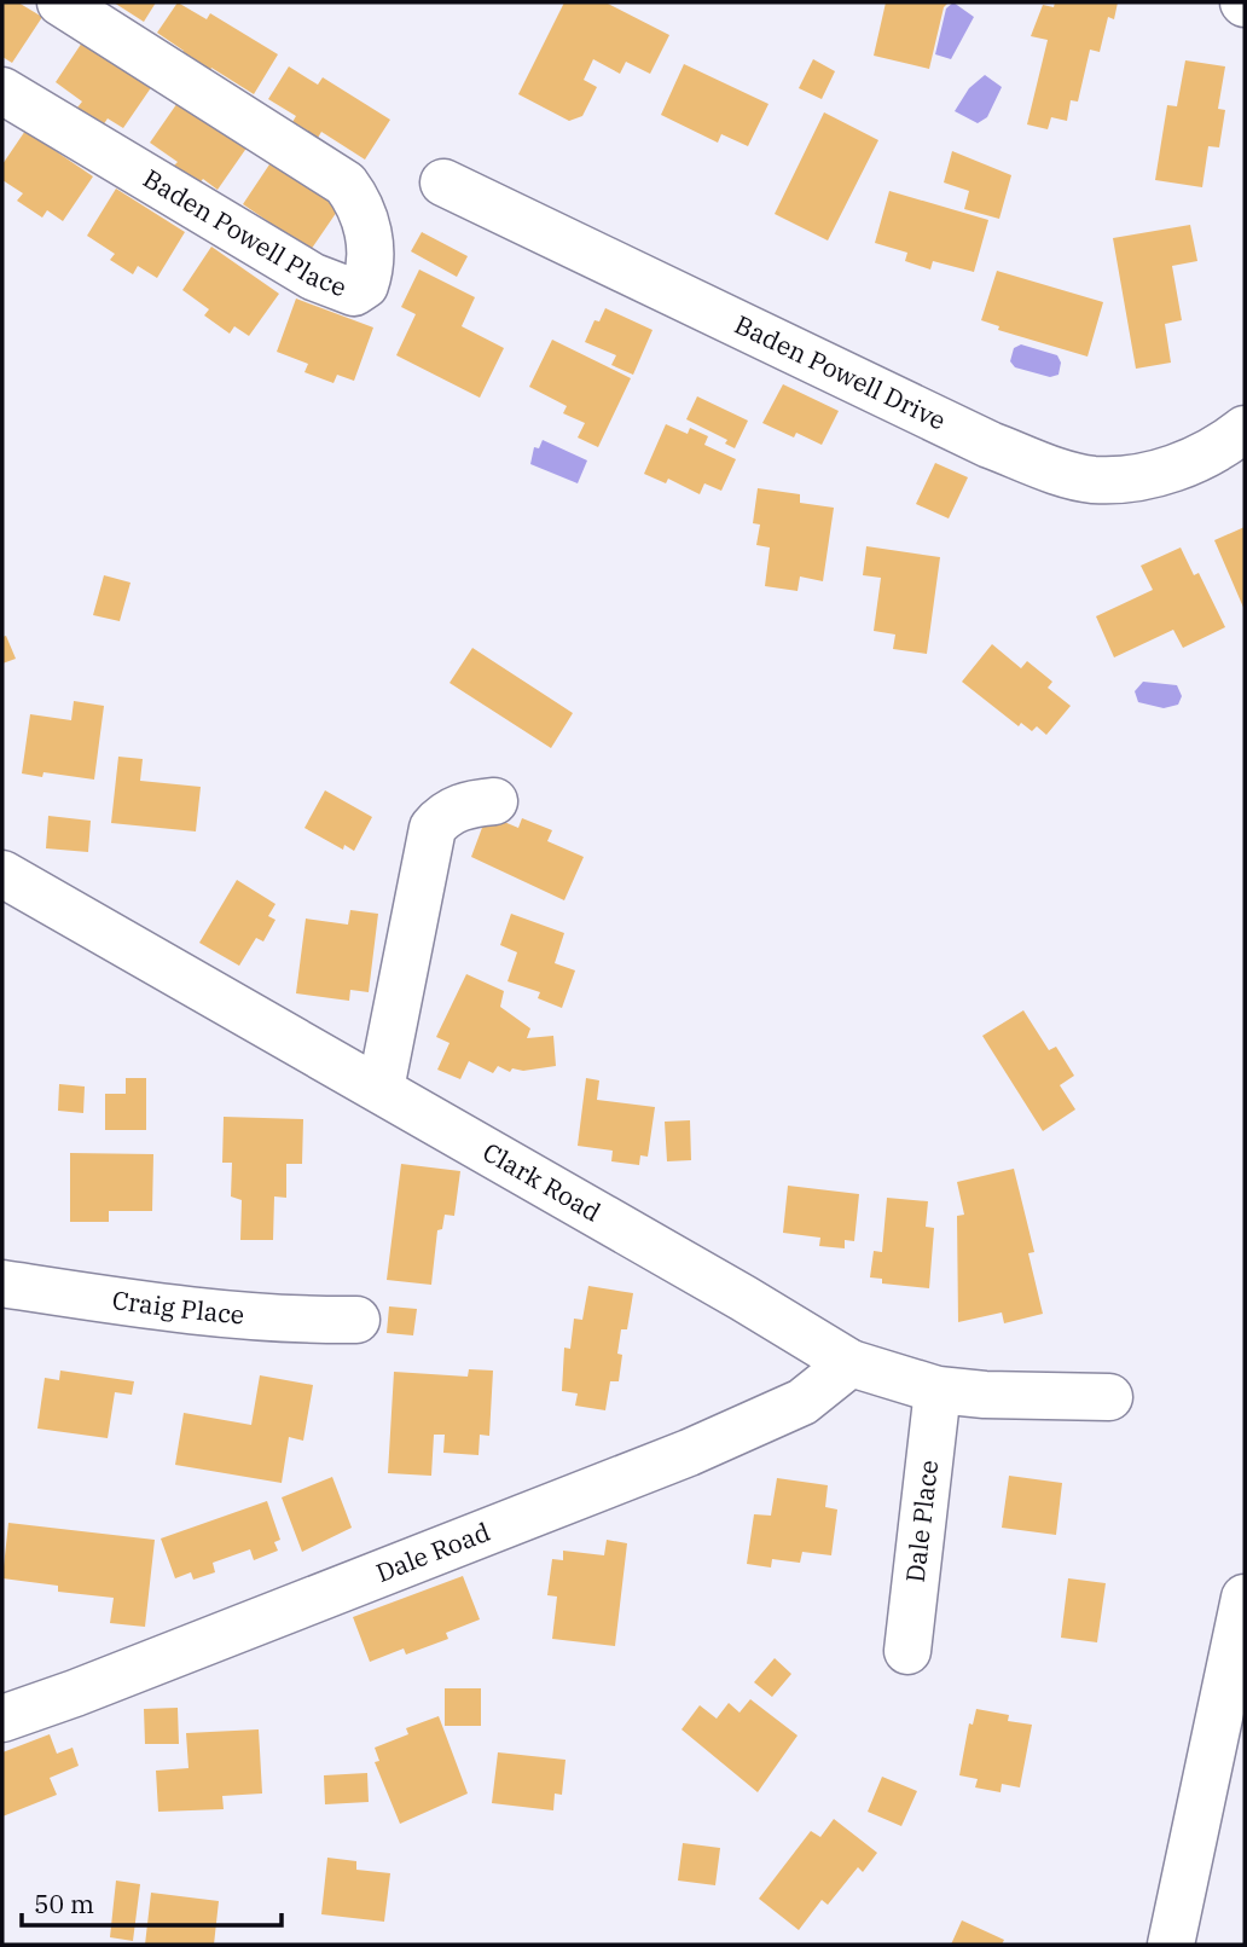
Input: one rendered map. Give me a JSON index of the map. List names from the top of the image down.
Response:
{
  "streets": {
    "main road": [
      "Baden Powell Place",
      "Baden Powell Drive",
      "Clark Road",
      "Craig Place",
      "Dale Place",
      "Dale Road"
    ]
  },
  "crossings": [
    ["Clark Road", "Dale Place"],
    ["Clark Road", "Dale Road"]
  ],
  "scale_bar": "50 m"
}
